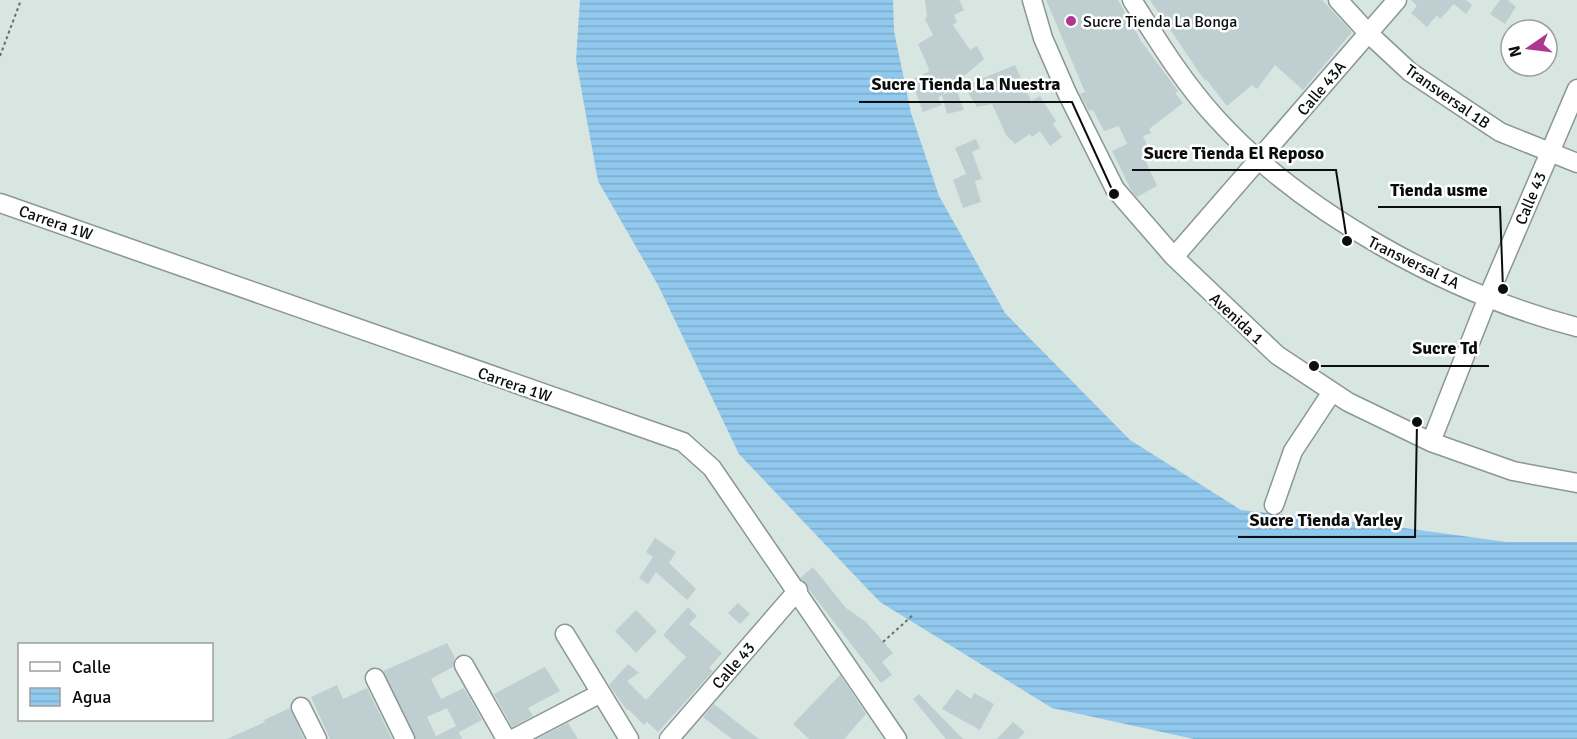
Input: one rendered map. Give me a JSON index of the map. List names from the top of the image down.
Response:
{
  "streets": {
    "street": [
      "Calle 43A",
      "Transversal 1B",
      "Calle 43",
      "Carrera 1W",
      "Transversal 1A",
      "Avenida 1"
    ]
  },
  "crossings": [
    ["Calle 43A", "Transversal 1B"],
    ["Calle 43A", "Transversal 1A"],
    ["Calle 43A", "Avenida 1"],
    ["Transversal 1B", "Calle 43"],
    ["Calle 43", "Carrera 1W"],
    ["Calle 43", "Transversal 1A"],
    ["Calle 43", "Avenida 1"]
  ],
  "places": [
    "Sucre Tienda La Bonga",
    "Sucre Tienda La Nuestra",
    "Sucre Tienda El Reposo",
    "Tienda usme",
    "Sucre Td",
    "Sucre Tienda Yarley"
  ],
  "legend": ["Calle", "Agua"],
  "north": "left"
}
